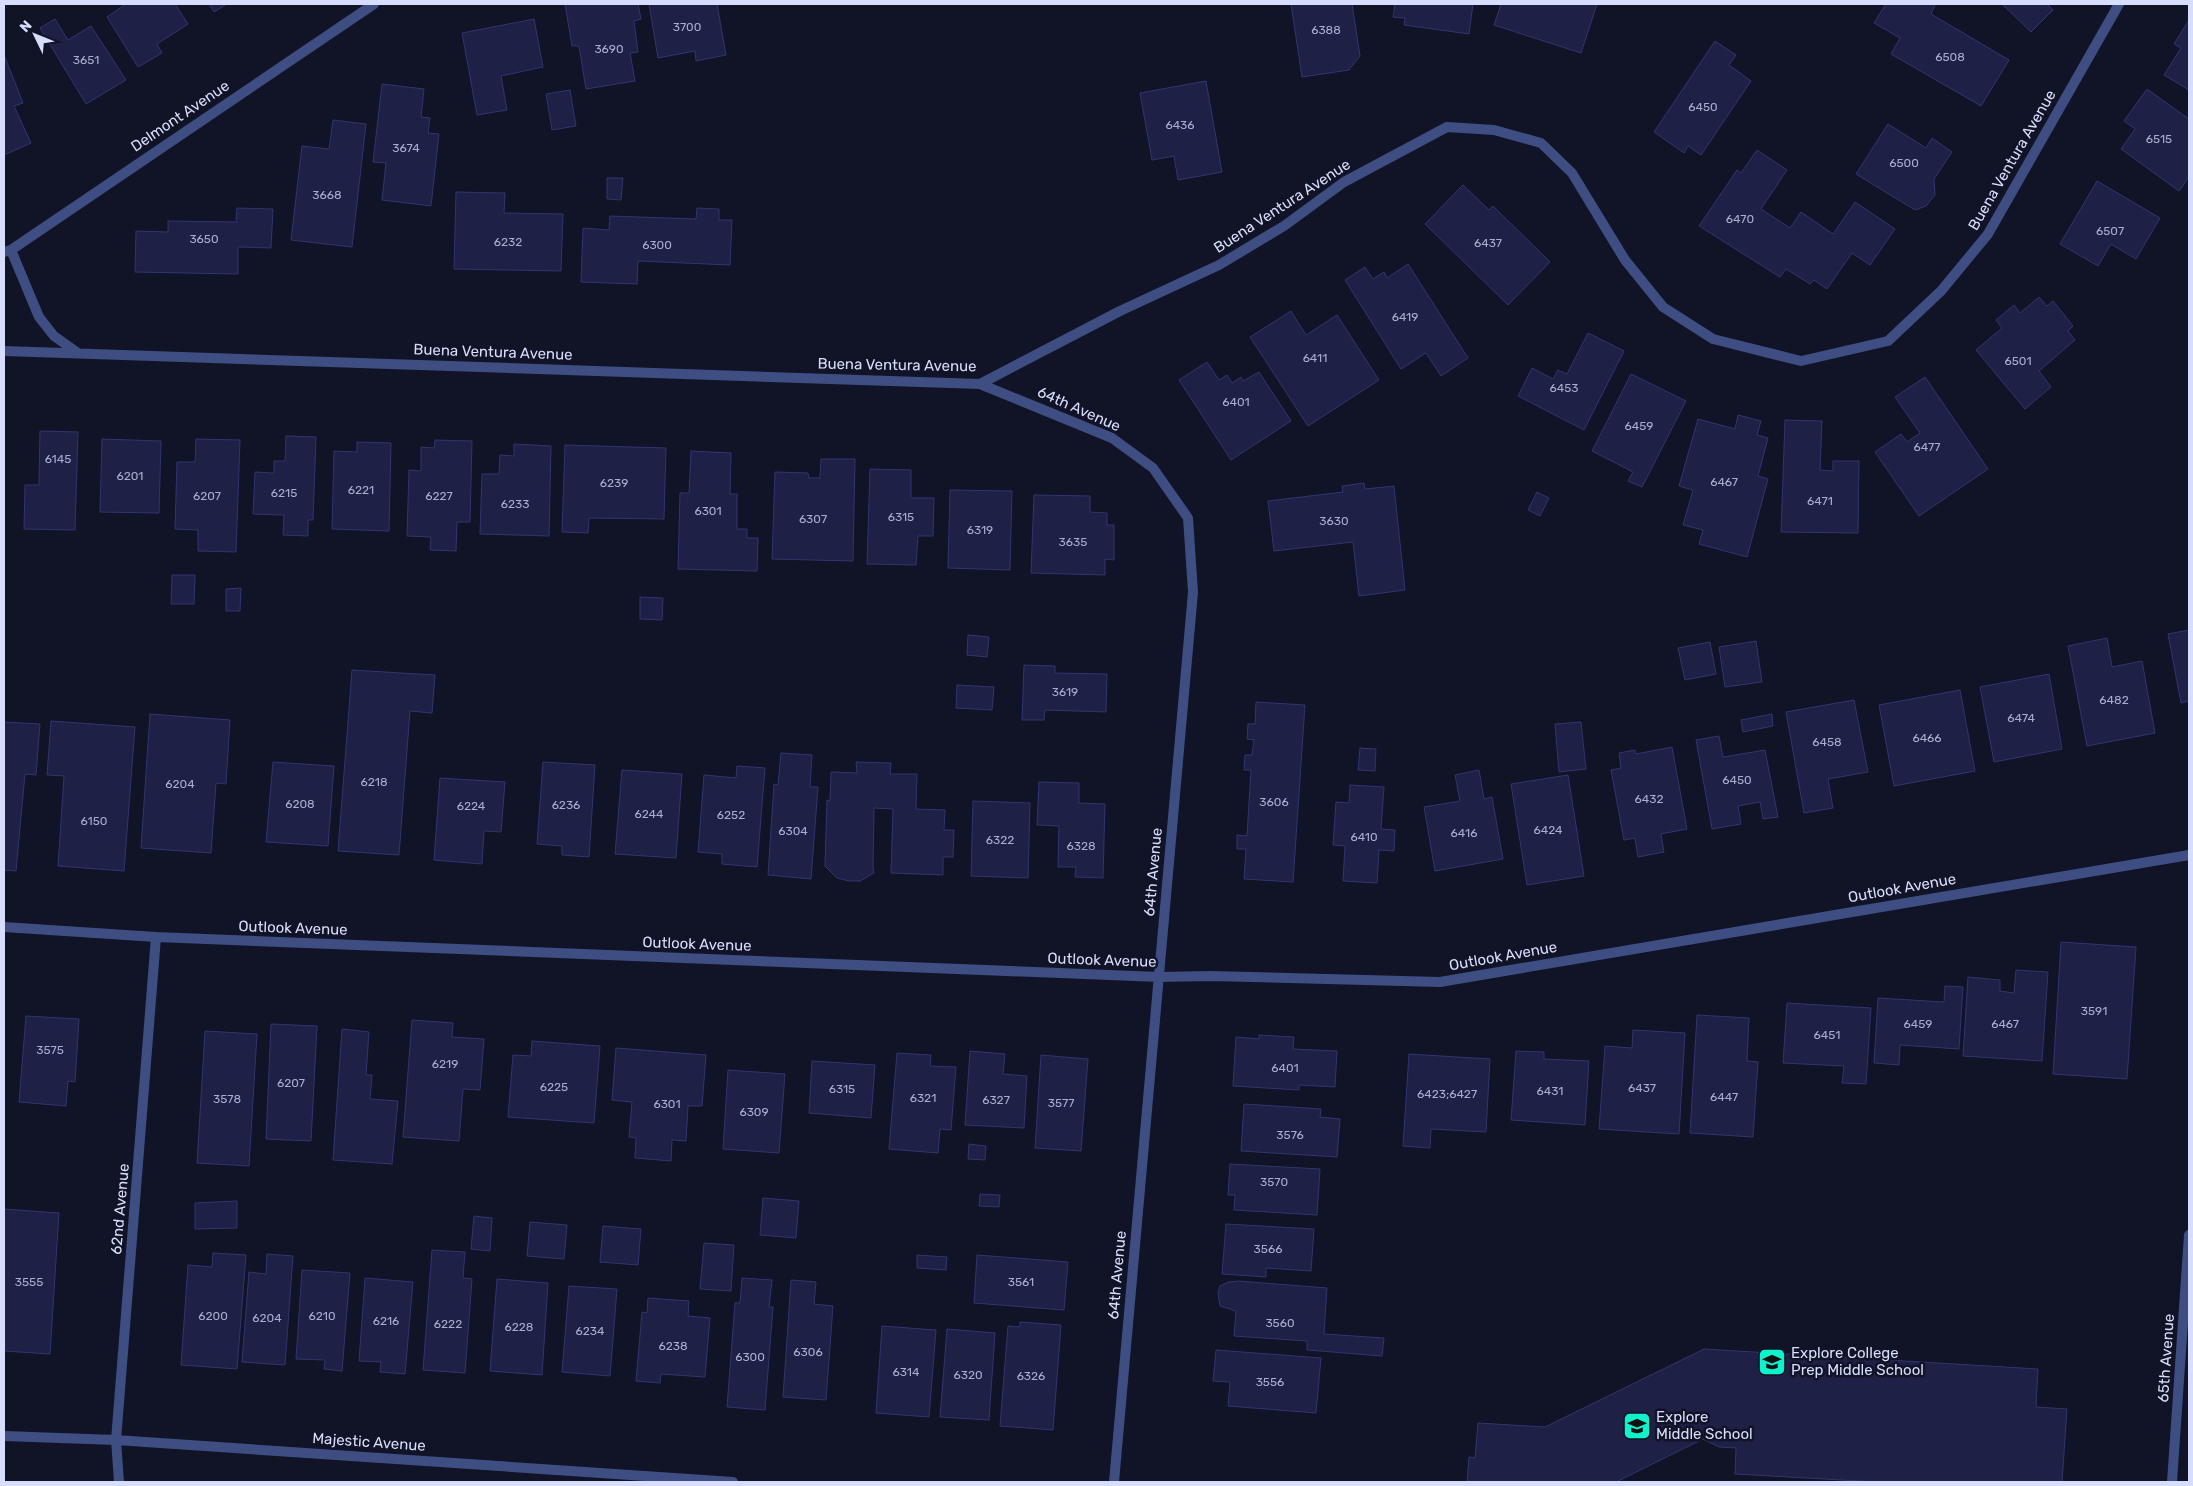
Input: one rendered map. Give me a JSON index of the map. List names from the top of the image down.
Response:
{
  "streets": {
    "street": [
      "Delmont Avenue",
      "Buena Ventura Avenue",
      "64th Avenue",
      "Outlook Avenue",
      "62nd Avenue",
      "65th Avenue",
      "Majestic Avenue"
    ]
  },
  "crossings": [
    ["Buena Ventura Avenue", "64th Avenue"],
    ["64th Avenue", "Outlook Avenue"],
    ["Outlook Avenue", "62nd Avenue"],
    ["62nd Avenue", "Majestic Avenue"]
  ],
  "places": {
    "school or university": ["Explore College Prep Middle School", "Explore Middle School"]
  },
  "house_numbers": [
    "3700",
    "6388",
    "3690",
    "6508",
    "3651",
    "6450",
    "6436",
    "6515",
    "3674",
    "6500",
    "3668",
    "6470",
    "6507",
    "3650",
    "6232",
    "6437",
    "6300",
    "6419",
    "6411",
    "6501",
    "6453",
    "6401",
    "6459",
    "6477",
    "6145",
    "6201",
    "6467",
    "6239",
    "6221",
    "6215",
    "6207",
    "6227",
    "6471",
    "6233",
    "6301",
    "6315",
    "6307",
    "3630",
    "6319",
    "3635",
    "3619",
    "6482",
    "6474",
    "6466",
    "6458",
    "6450",
    "6218",
    "6204",
    "6432",
    "3606",
    "6208",
    "6236",
    "6224",
    "6244",
    "6252",
    "6150",
    "6424",
    "6304",
    "6416",
    "6410",
    "6322",
    "6328",
    "3591",
    "6459",
    "6467",
    "6451",
    "3575",
    "6219",
    "6401",
    "6207",
    "6225",
    "6437",
    "6315",
    "6431",
    "6423;6427",
    "6447",
    "6321",
    "3578",
    "6327",
    "3577",
    "6301",
    "6309",
    "3576",
    "3570",
    "3566",
    "3555",
    "3561",
    "6200",
    "6210",
    "6204",
    "6216",
    "3560",
    "6222",
    "6228",
    "6234",
    "6238",
    "6306",
    "6300",
    "6314",
    "6320",
    "6326",
    "3556"
  ],
  "north": "top left"
}
